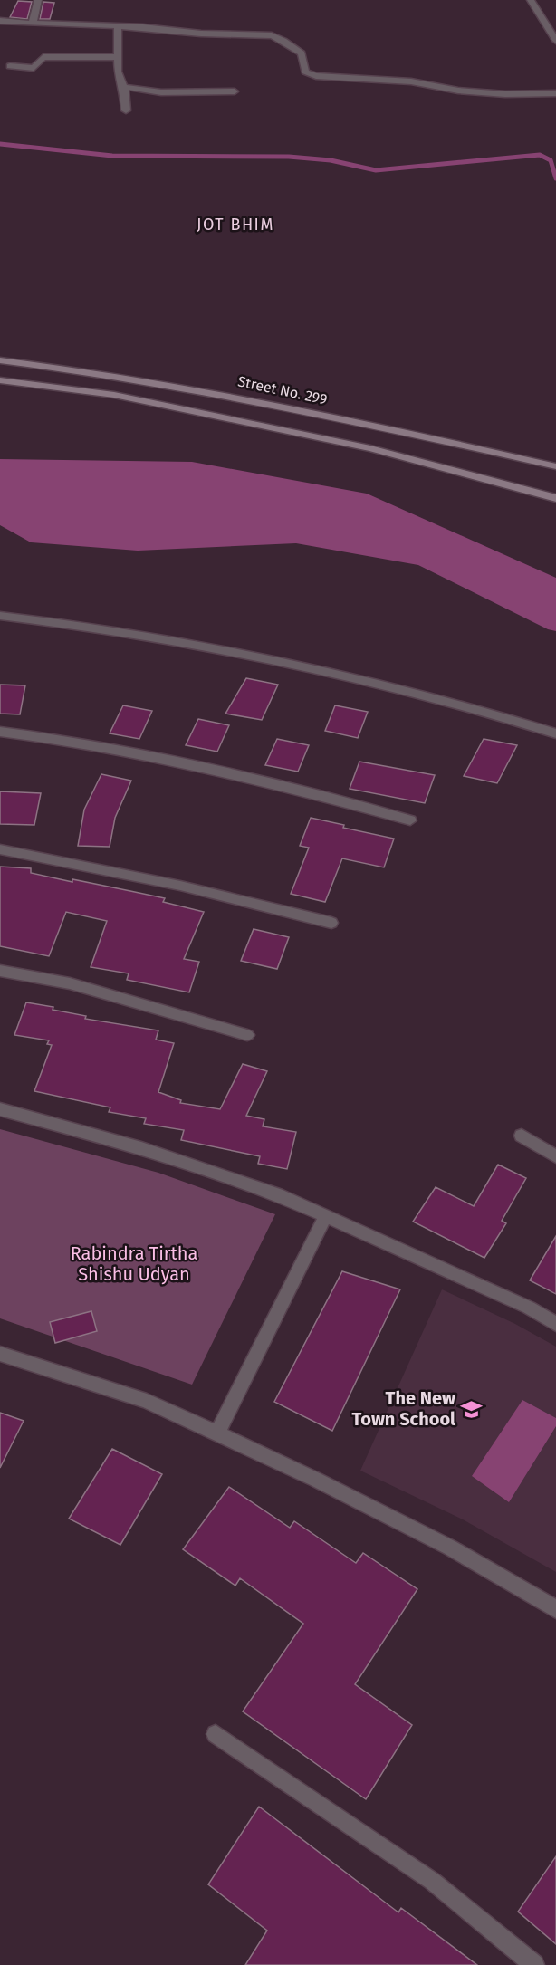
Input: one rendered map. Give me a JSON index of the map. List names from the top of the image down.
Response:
{
  "streets": {
    "street": ["Street No. 299"]
  },
  "districts": ["JOT BHIM"],
  "parks": ["Rabindra Tirtha Shishu Udyan"],
  "places": {
    "school or university": ["The New Town School"]
  }
}
